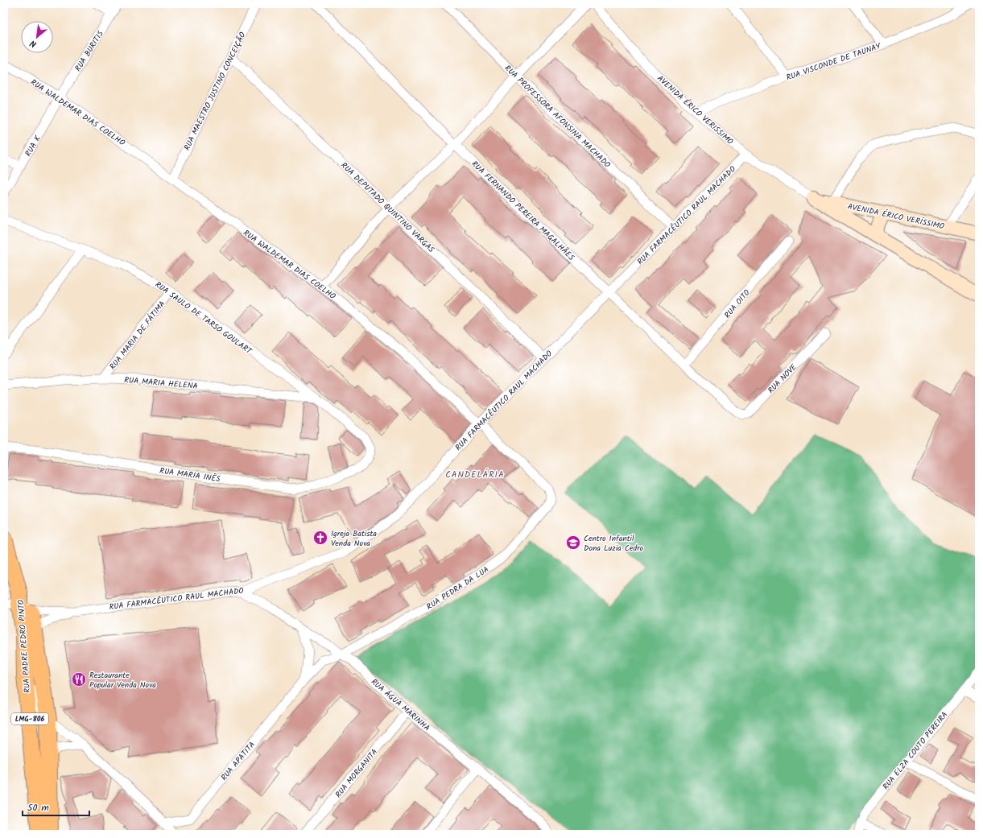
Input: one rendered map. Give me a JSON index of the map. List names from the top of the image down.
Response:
{
  "streets": {
    "highway": ["RUA PADRE PEDRO PINTO", "LMG-806"],
    "street": [
      "RUA BURITIS",
      "RUA VISCONDE DE TAUNAY",
      "RUA MAESTRO JUSTINO CONCEIÇÃO",
      "AVENIDA ÉRICO VERISSIMO",
      "RUA WALDEMAR DIAS COELHO",
      "RUA PROFESSORA AFONSINA MACHADO",
      "RUA K",
      "RUA DEPUTADO QUINTINO VARGAS",
      "RUA FERNANDO PEREIRA MAGALHÃES",
      "RUA FARMACÊUTICO RAUL MACHADO",
      "AVENIDA ÉRICO VERÍSSIMO",
      "RUA OITO",
      "RUA SAULO DE TARSO GOULART",
      "RUA MARIA DE FÁTIMA",
      "RUA NOVE",
      "RUA MARIA HELENA",
      "RUA MARIA INÊS",
      "RUA PEDRA DA LUA",
      "RUA ÁGUA MARINHA",
      "RUA ELZA COUTO PEREIRA",
      "RUA APATITA",
      "RUA MORGANITA"
    ]
  },
  "crossings": [
    ["RUA BURITIS", "RUA WALDEMAR DIAS COELHO"],
    ["RUA BURITIS", "RUA K"],
    ["RUA VISCONDE DE TAUNAY", "AVENIDA ÉRICO VERISSIMO"],
    ["RUA MAESTRO JUSTINO CONCEIÇÃO", "RUA WALDEMAR DIAS COELHO"],
    ["RUA MAESTRO JUSTINO CONCEIÇÃO", "RUA DEPUTADO QUINTINO VARGAS"],
    ["AVENIDA ÉRICO VERISSIMO", "RUA FARMACÊUTICO RAUL MACHADO"],
    ["AVENIDA ÉRICO VERISSIMO", "AVENIDA ÉRICO VERÍSSIMO"],
    ["RUA WALDEMAR DIAS COELHO", "RUA K"],
    ["RUA WALDEMAR DIAS COELHO", "RUA FARMACÊUTICO RAUL MACHADO"],
    ["RUA WALDEMAR DIAS COELHO", "RUA PEDRA DA LUA"],
    ["RUA PROFESSORA AFONSINA MACHADO", "RUA FARMACÊUTICO RAUL MACHADO"],
    ["RUA DEPUTADO QUINTINO VARGAS", "RUA FARMACÊUTICO RAUL MACHADO"],
    ["RUA FERNANDO PEREIRA MAGALHÃES", "RUA FARMACÊUTICO RAUL MACHADO"],
    ["RUA FERNANDO PEREIRA MAGALHÃES", "RUA OITO"],
    ["RUA FERNANDO PEREIRA MAGALHÃES", "RUA NOVE"],
    ["RUA FARMACÊUTICO RAUL MACHADO", "RUA PADRE PEDRO PINTO"],
    ["RUA FARMACÊUTICO RAUL MACHADO", "RUA ÁGUA MARINHA"],
    ["RUA SAULO DE TARSO GOULART", "RUA MARIA DE FÁTIMA"],
    ["RUA SAULO DE TARSO GOULART", "RUA MARIA HELENA"],
    ["RUA SAULO DE TARSO GOULART", "RUA MARIA INÊS"],
    ["RUA MARIA DE FÁTIMA", "RUA MARIA HELENA"],
    ["RUA PEDRA DA LUA", "RUA ÁGUA MARINHA"],
    ["RUA PEDRA DA LUA", "RUA APATITA"],
    ["RUA ÁGUA MARINHA", "RUA APATITA"],
    ["RUA ÁGUA MARINHA", "RUA MORGANITA"]
  ],
  "districts": ["CANDELÁRIA"],
  "places": {
    "church": ["Igreja Batista Venda Nova"],
    "school or university": ["Centro Infantil Dona Luzia Cedro"],
    "restaurant": ["Restaurante Popular Venda Nova"]
  },
  "scale_bar": "50 m",
  "north": "bottom left"
}
